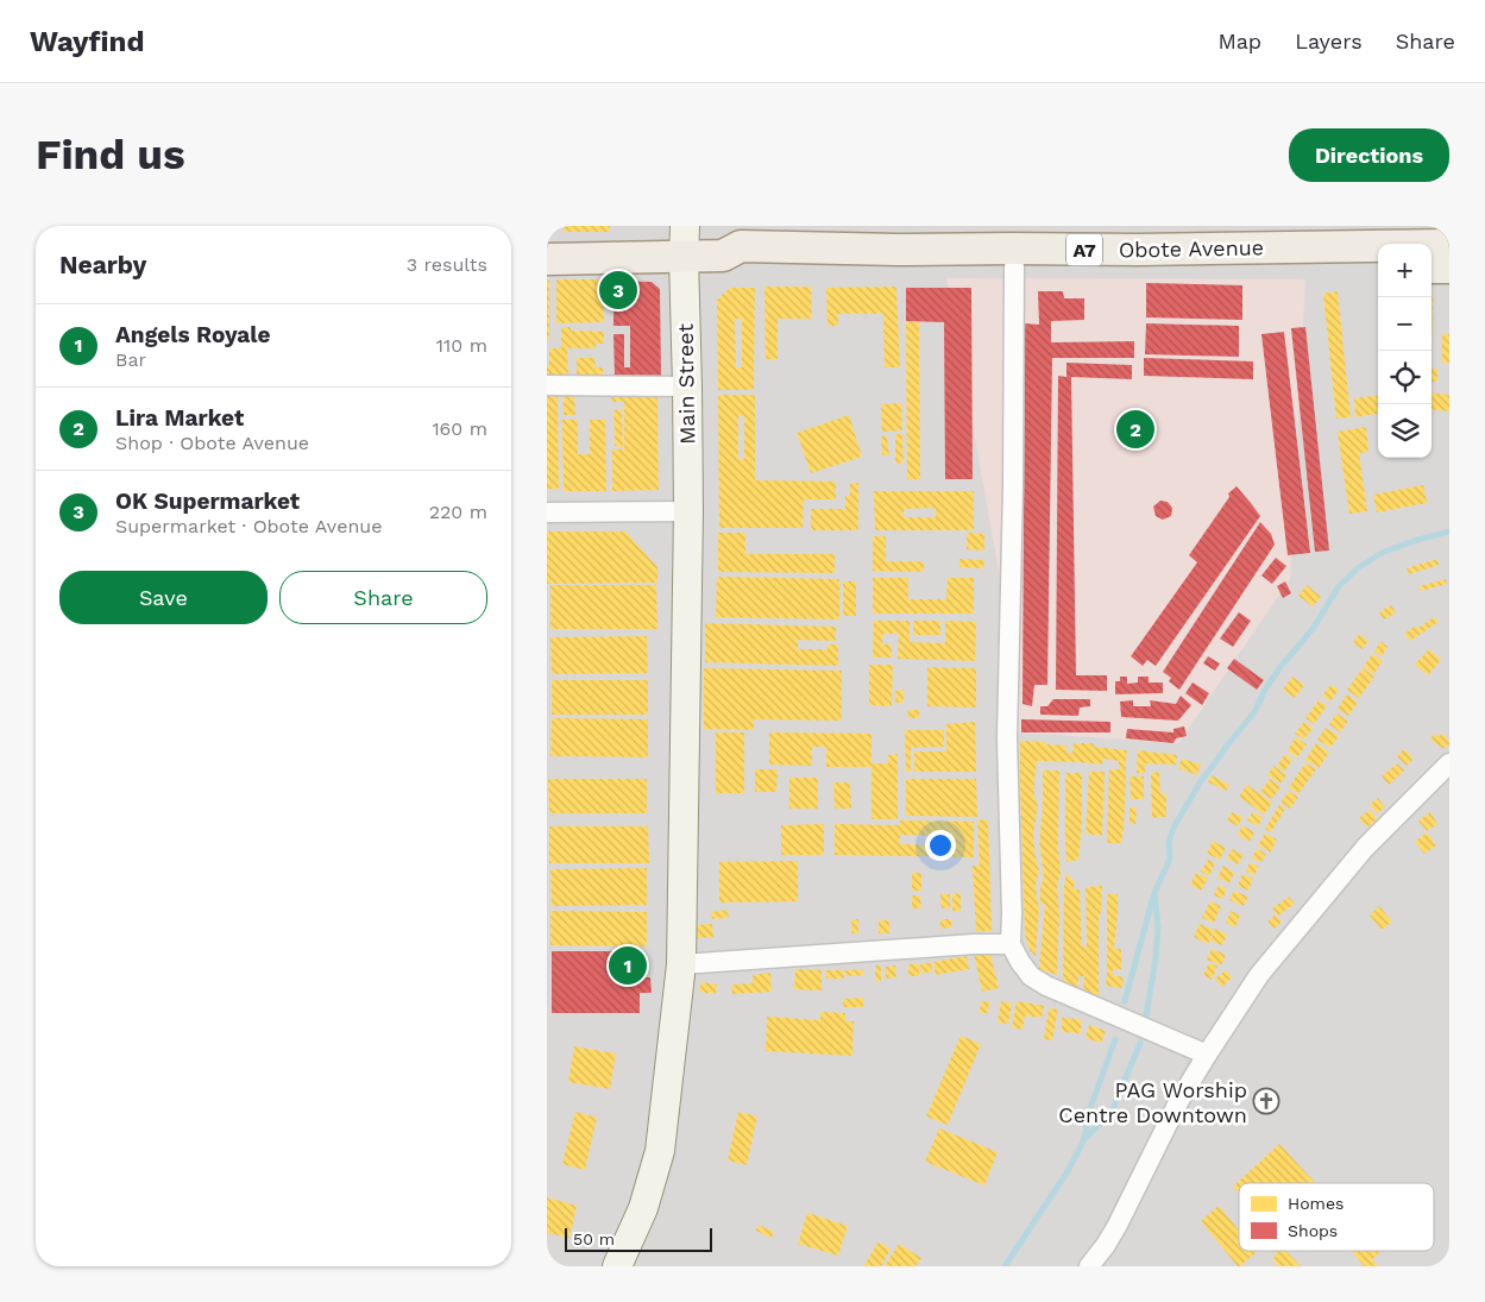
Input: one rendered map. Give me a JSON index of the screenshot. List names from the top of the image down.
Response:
{
  "streets": {
    "main road": ["Obote Avenue", "A7"],
    "street": ["Main Street"]
  },
  "crossings": [
    ["Obote Avenue", "Main Street"]
  ],
  "places": {
    "church": ["PAG Worship Centre Downtown"]
  },
  "legend": ["Homes", "Shops"],
  "scale_bar": "50 m",
  "page": {
    "header": "Wayfind",
    "nav": ["Map", "Layers", "Share"],
    "buttons": [
      "Directions",
      ["Save", "Share"]
    ],
    "title": "Find us",
    "heading": ["Nearby", "3 results"],
    "map_buttons": ["+", "−"],
    "pins": ["3", "2", "1"],
    "list": [
      {
        "mark": "1",
        "name": "Angels Royale",
        "note": "Bar",
        "value": "110 m"
      },
      {
        "mark": "2",
        "name": "Lira Market",
        "note": "Shop · Obote Avenue",
        "value": "160 m"
      },
      {
        "mark": "3",
        "name": "OK Supermarket",
        "note": "Supermarket · Obote Avenue",
        "value": "220 m"
      }
    ],
    "scale": "50 m"
  }
}
